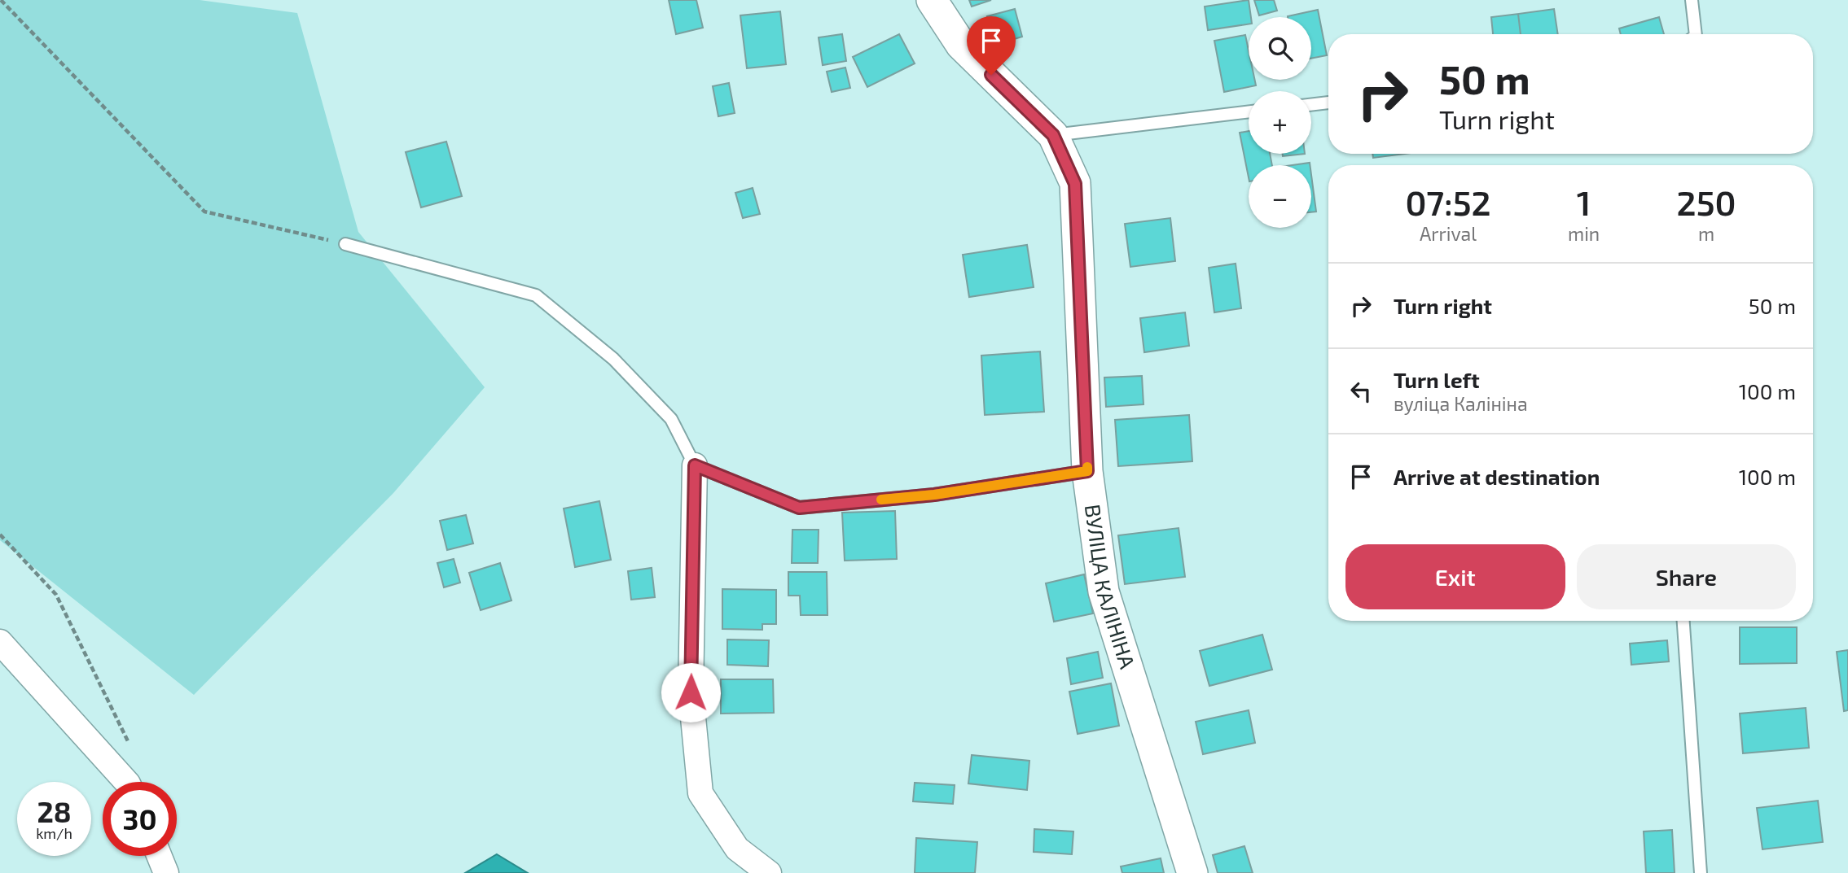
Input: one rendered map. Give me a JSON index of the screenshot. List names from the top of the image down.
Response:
{
  "streets": {
    "street": ["ВУЛІЦА КАЛІНІНА"]
  },
  "page": {
    "map_buttons": ["+", "−"],
    "turn": ["50 m", "Turn right"],
    "eta": [
      "07:52",
      "Arrival",
      "1",
      "min",
      "250",
      "m"
    ],
    "list": [
      {
        "name": "Turn right",
        "value": "50 m"
      },
      {
        "name": "Turn left",
        "note": "вуліца Калініна",
        "value": "100 m"
      },
      {
        "name": "Arrive at destination",
        "value": "100 m"
      }
    ],
    "buttons": ["Exit", "Share"],
    "speed": "28 km/h",
    "limit": "30"
  }
}
